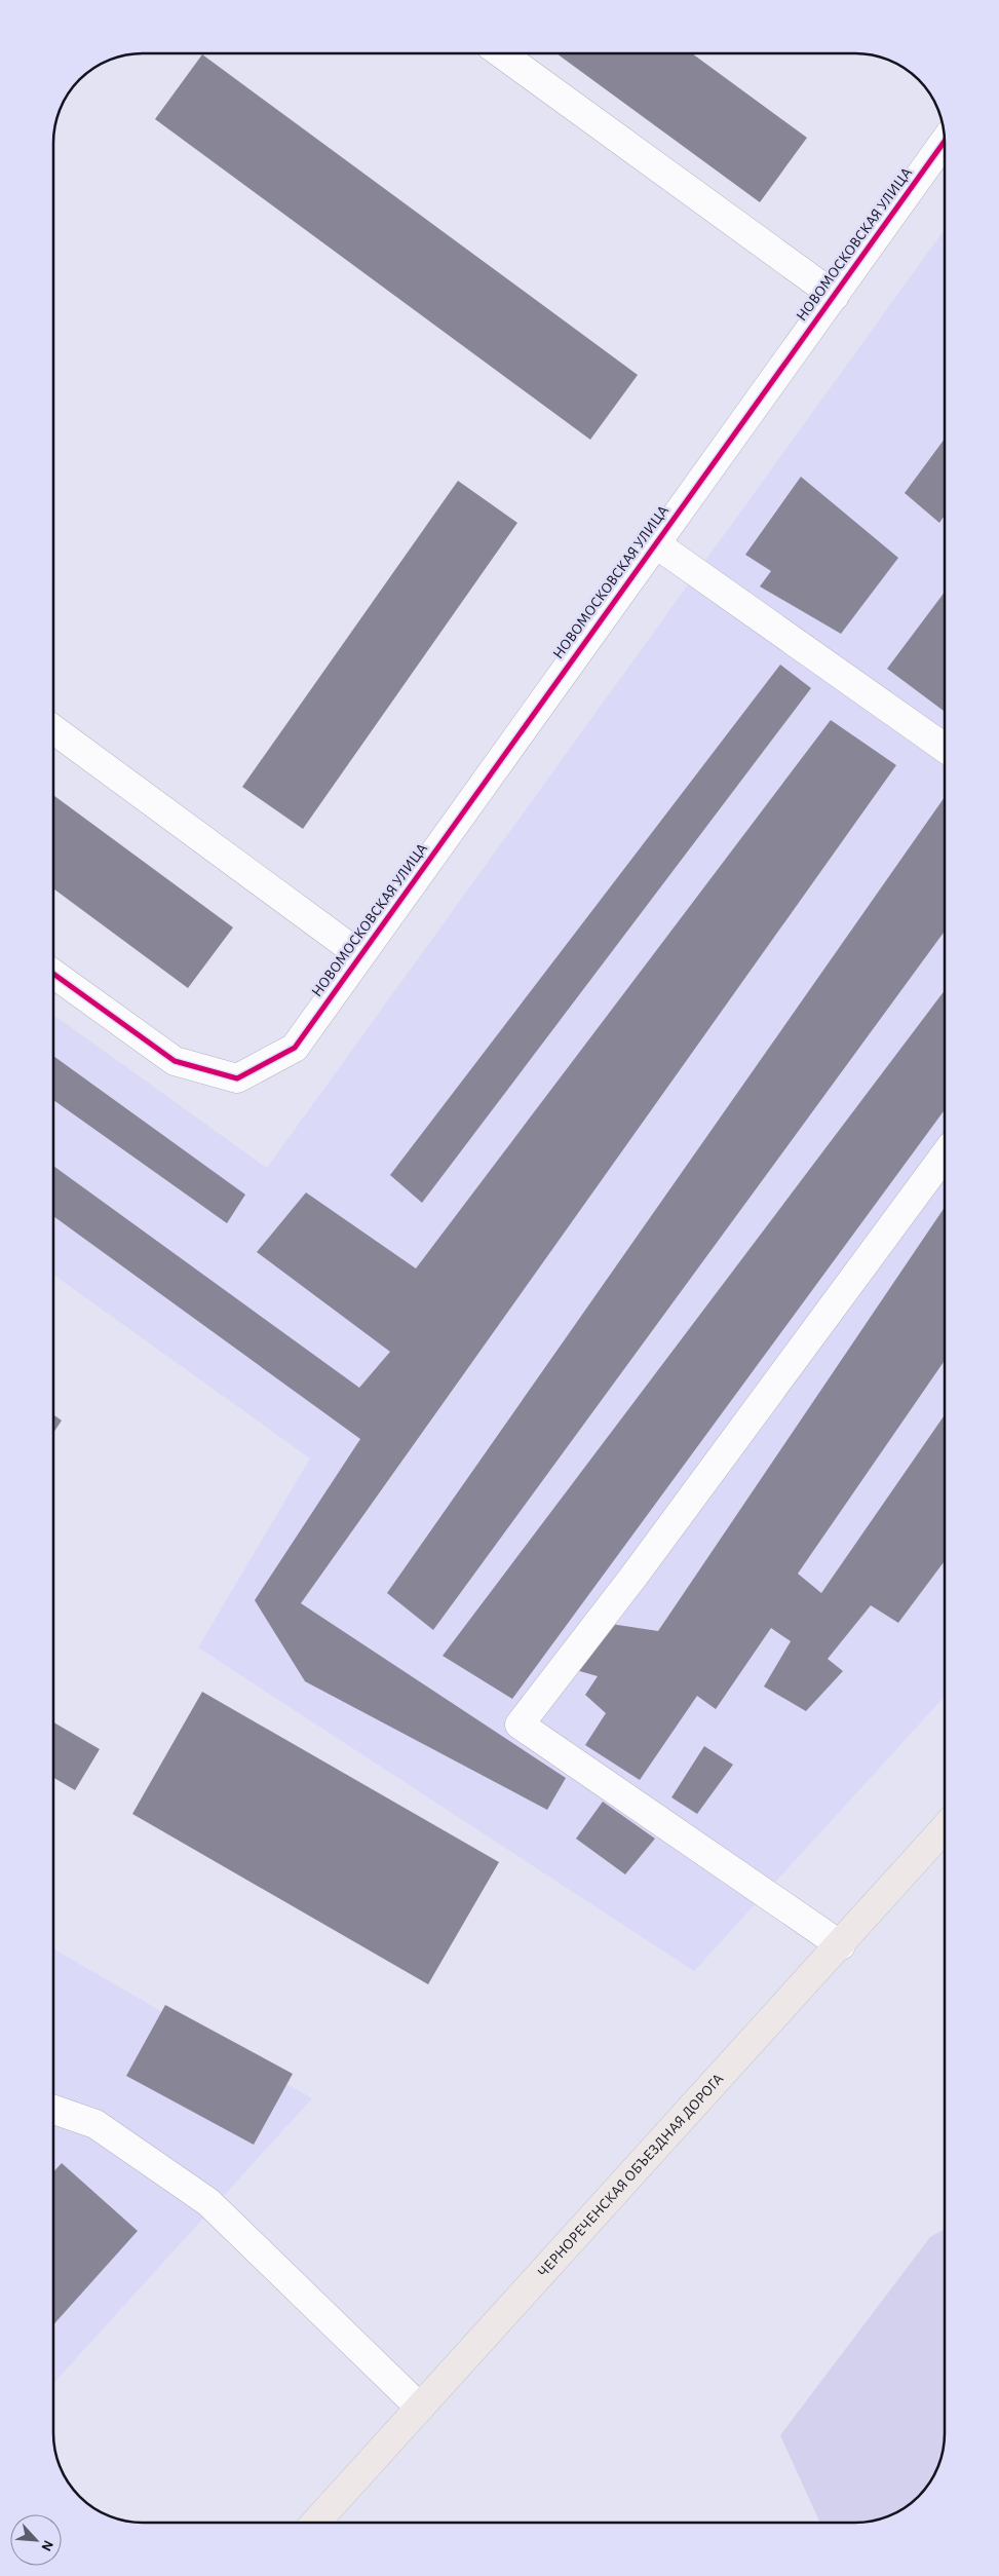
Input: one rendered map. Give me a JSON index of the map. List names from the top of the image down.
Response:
{
  "streets": {
    "main road": ["ЧЕРНОРЕЧЕНСКАЯ ОБЪЕЗДНАЯ ДОРОГА"],
    "street": ["НОВОМОСКОВСКАЯ УЛИЦА"]
  },
  "north": "bottom right"
}
